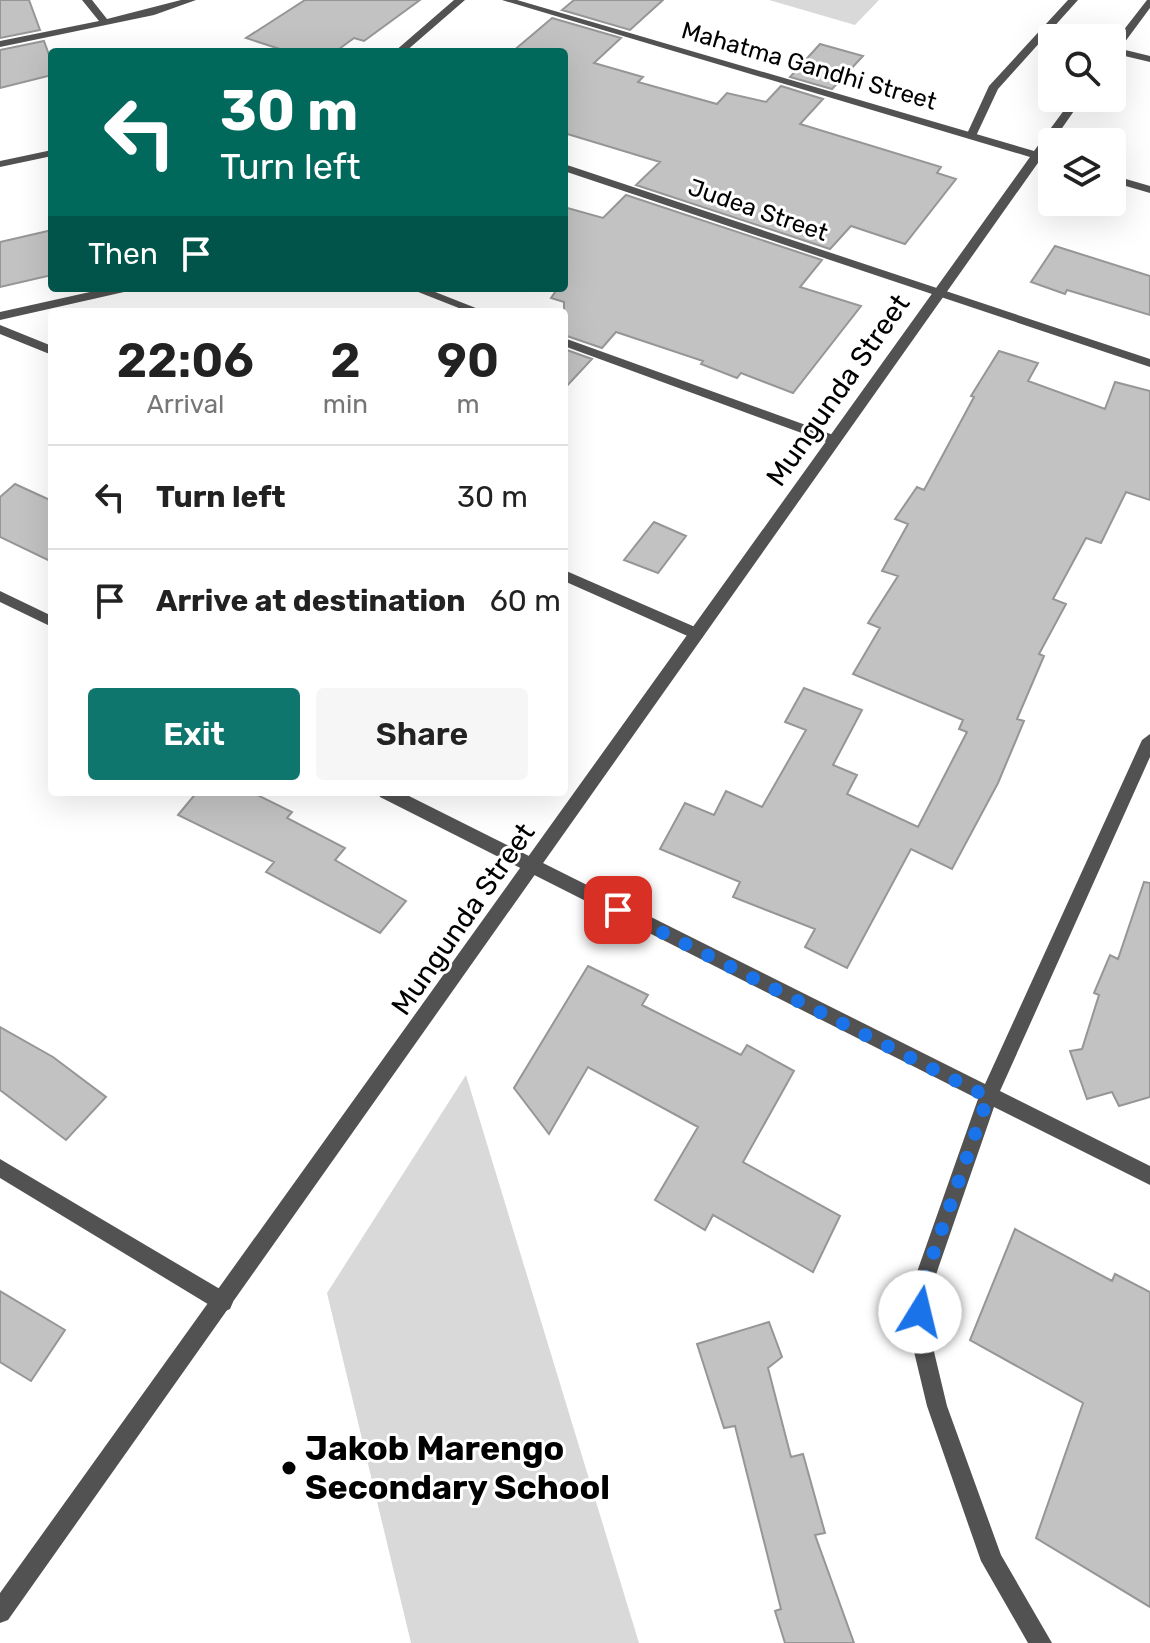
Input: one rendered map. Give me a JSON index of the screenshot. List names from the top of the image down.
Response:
{
  "streets": {
    "street": ["Mahatma Gandhi Street", "Judea Street", "Mungunda Street"]
  },
  "crossings": [
    ["Judea Street", "Mungunda Street"]
  ],
  "places": ["Jakob Marengo Secondary School"],
  "page": {
    "turn": ["30 m", "Turn left"],
    "then": "Then",
    "eta": [
      "22:06",
      "Arrival",
      "2",
      "min",
      "90",
      "m"
    ],
    "list": [
      {
        "name": "Turn left",
        "value": "30 m"
      },
      {
        "name": "Arrive at destination",
        "value": "60 m"
      }
    ],
    "buttons": ["Exit", "Share"]
  }
}
